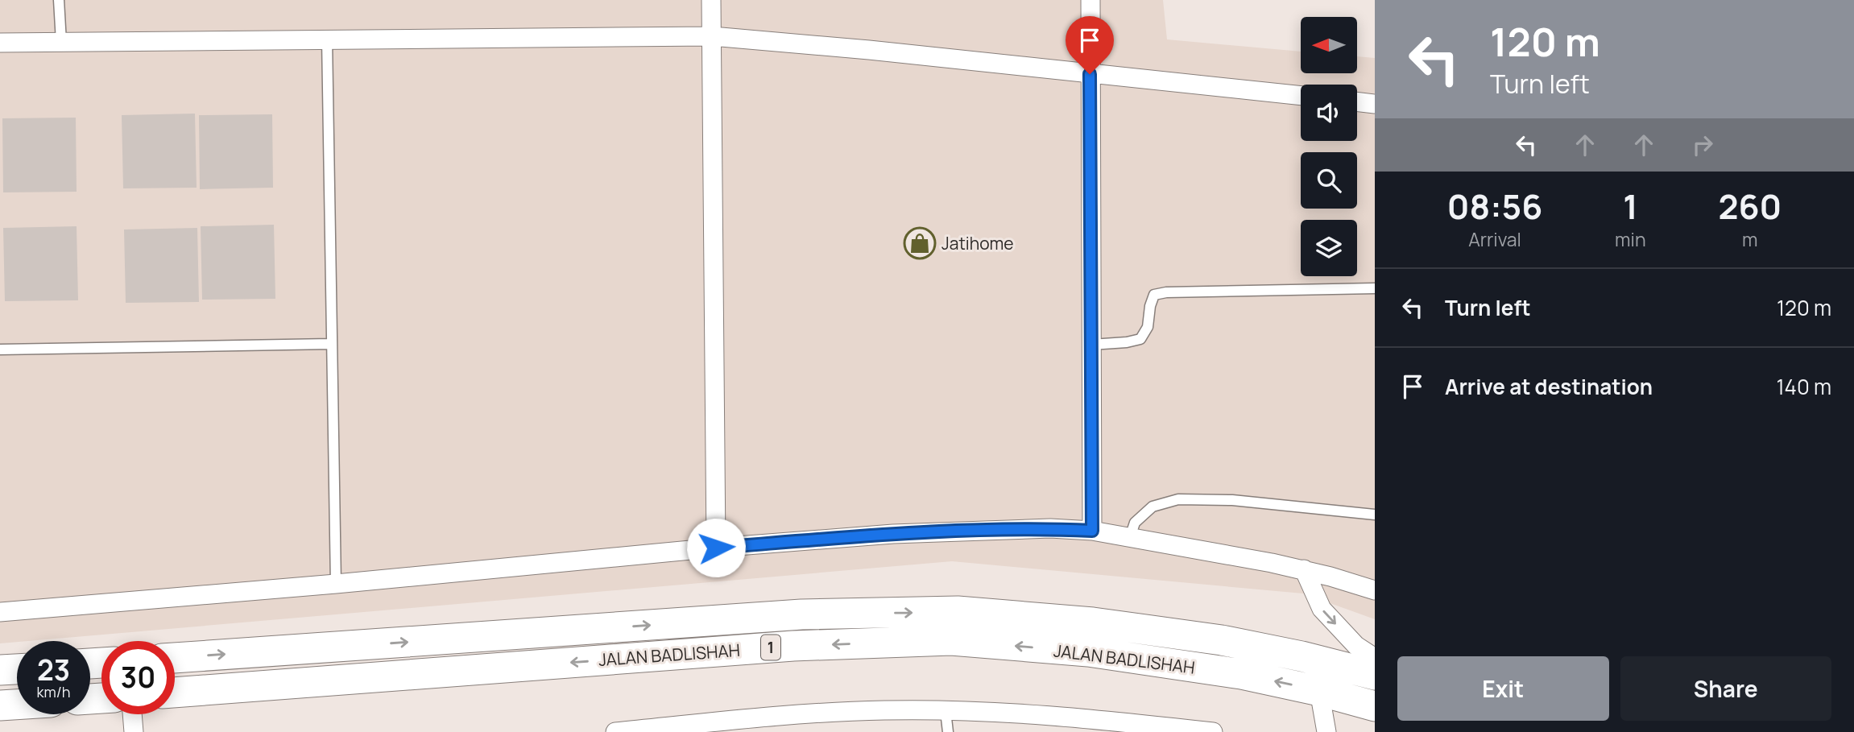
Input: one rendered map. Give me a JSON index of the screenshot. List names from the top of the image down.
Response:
{
  "streets": {
    "main road": ["1", "JALAN BADLISHAH"]
  },
  "places": {
    "shop": ["Jatihome"]
  },
  "north": "left",
  "page": {
    "turn": ["120 m", "Turn left"],
    "eta": [
      "08:56",
      "Arrival",
      "1",
      "min",
      "260",
      "m"
    ],
    "list": [
      {
        "name": "Turn left",
        "value": "120 m"
      },
      {
        "name": "Arrive at destination",
        "value": "140 m"
      }
    ],
    "speed": "23 km/h",
    "limit": "30",
    "buttons": ["Exit", "Share"]
  }
}
